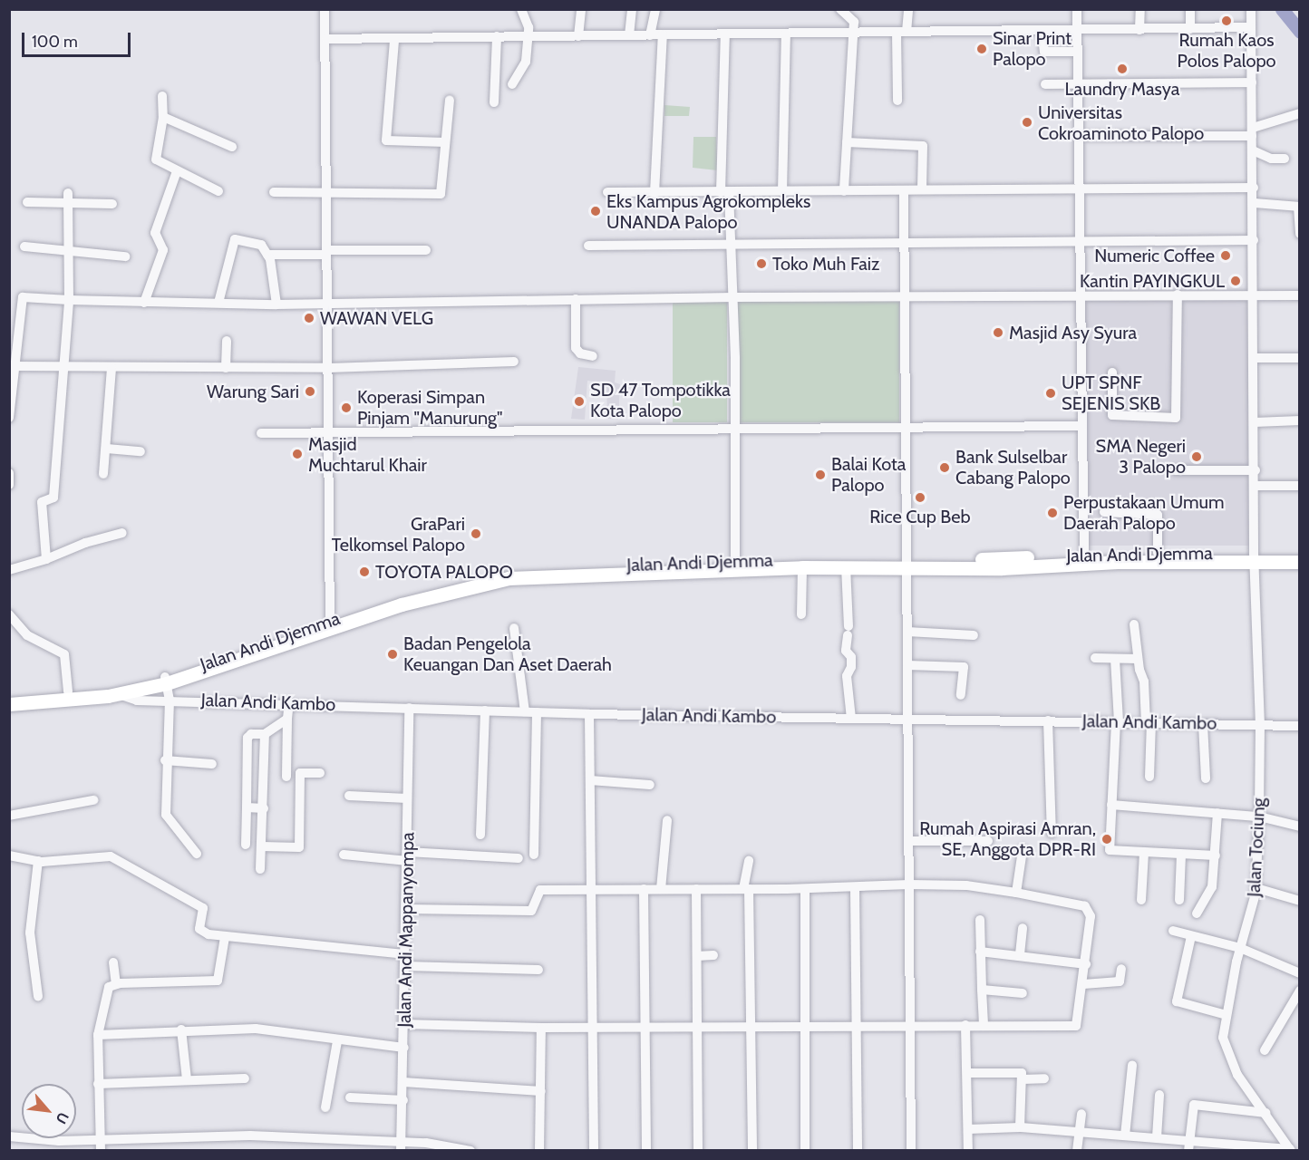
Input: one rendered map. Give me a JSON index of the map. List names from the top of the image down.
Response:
{
  "streets": {
    "highway": ["Jalan Andi Djemma"],
    "street": ["Jalan Andi Kambo", "Jalan Tociung", "Jalan Andi Mappanyompa"]
  },
  "crossings": [
    ["Jalan Andi Djemma", "Jalan Andi Kambo"],
    ["Jalan Andi Djemma", "Jalan Tociung"],
    ["Jalan Andi Kambo", "Jalan Tociung"],
    ["Jalan Andi Kambo", "Jalan Andi Mappanyompa"]
  ],
  "places": [
    "Rumah Kaos Polos Palopo",
    "Sinar Print Palopo",
    "Laundry Masya",
    "Universitas Cokroaminoto Palopo",
    "Eks Kampus Agrokompleks UNANDA Palopo",
    "Numeric Coffee",
    "Toko Muh Faiz",
    "Kantin PAYINGKUL",
    "WAWAN VELG",
    "Masjid Asy Syura",
    "Warung Sari",
    "UPT SPNF SEJENIS SKB",
    "SD 47 Tompotikka Kota Palopo",
    "Koperasi Simpan Pinjam \"Manurung\"",
    "Masjid Muchtarul Khair",
    "SMA Negeri 3 Palopo",
    "Bank Sulselbar Cabang Palopo",
    "Balai Kota Palopo",
    "Rice Cup Beb",
    "Perpustakaan Umum Daerah Palopo",
    "GraPari Telkomsel Palopo",
    "TOYOTA PALOPO",
    "Badan Pengelola Keuangan Dan Aset Daerah",
    "Rumah Aspirasi Amran, SE, Anggota DPR-RI"
  ],
  "scale_bar": "100 m",
  "north": "bottom right"
}
